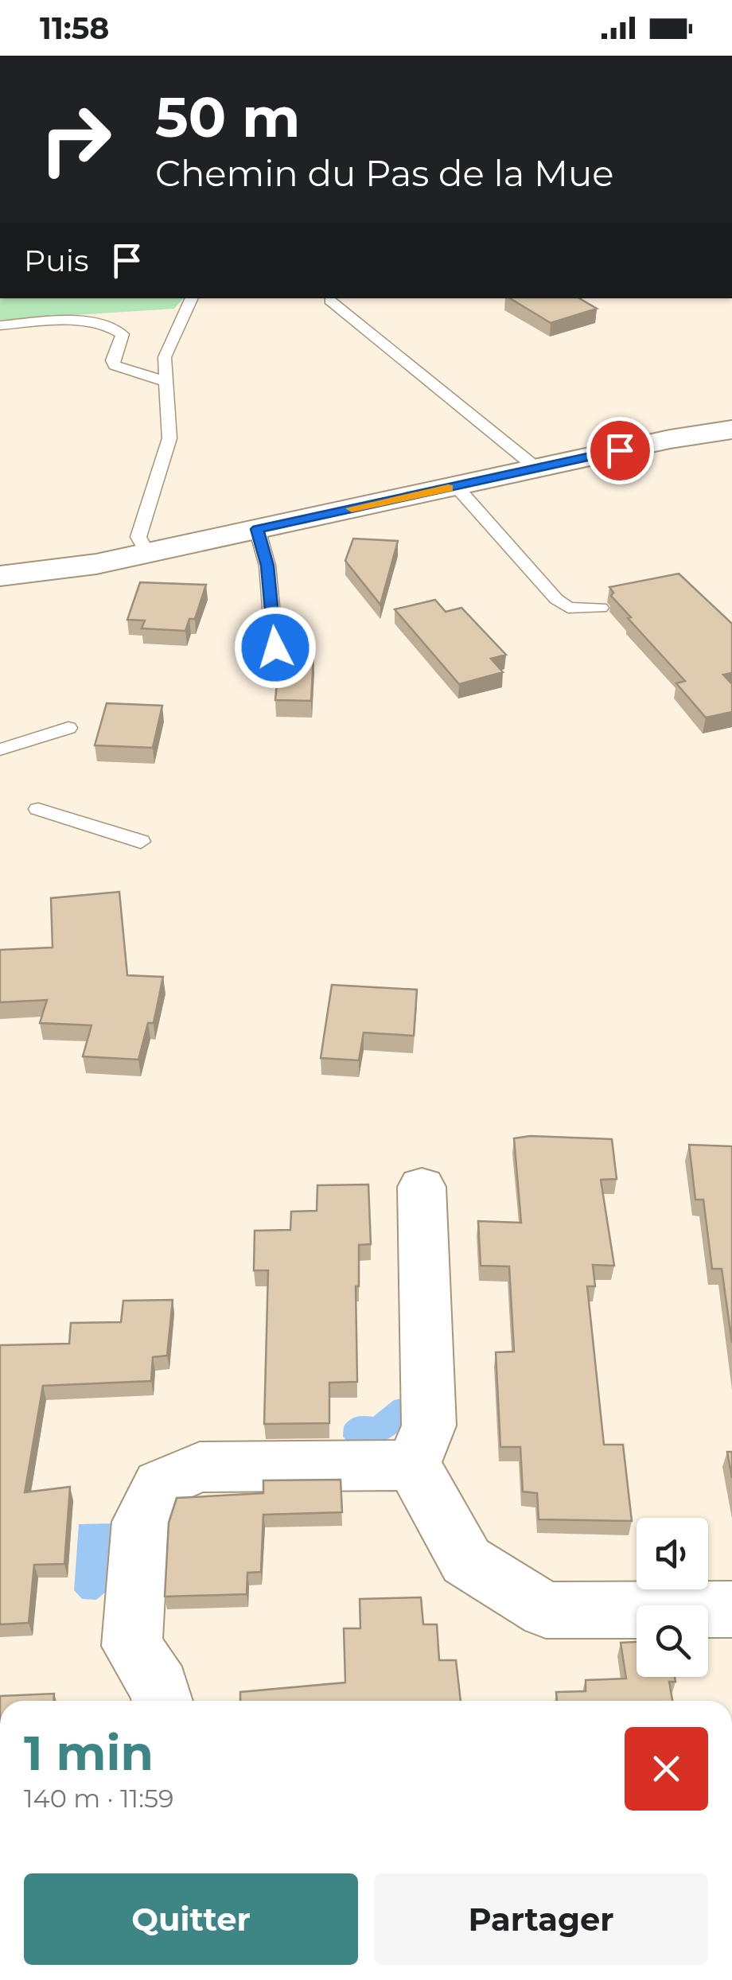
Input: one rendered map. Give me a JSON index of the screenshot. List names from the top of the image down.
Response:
{
  "page": {
    "status": "11:58",
    "turn": ["50 m", "Chemin du Pas de la Mue"],
    "then": "Puis",
    "heading": ["1 min", "140 m · 11:59"],
    "buttons": ["Quitter", "Partager"]
  }
}
